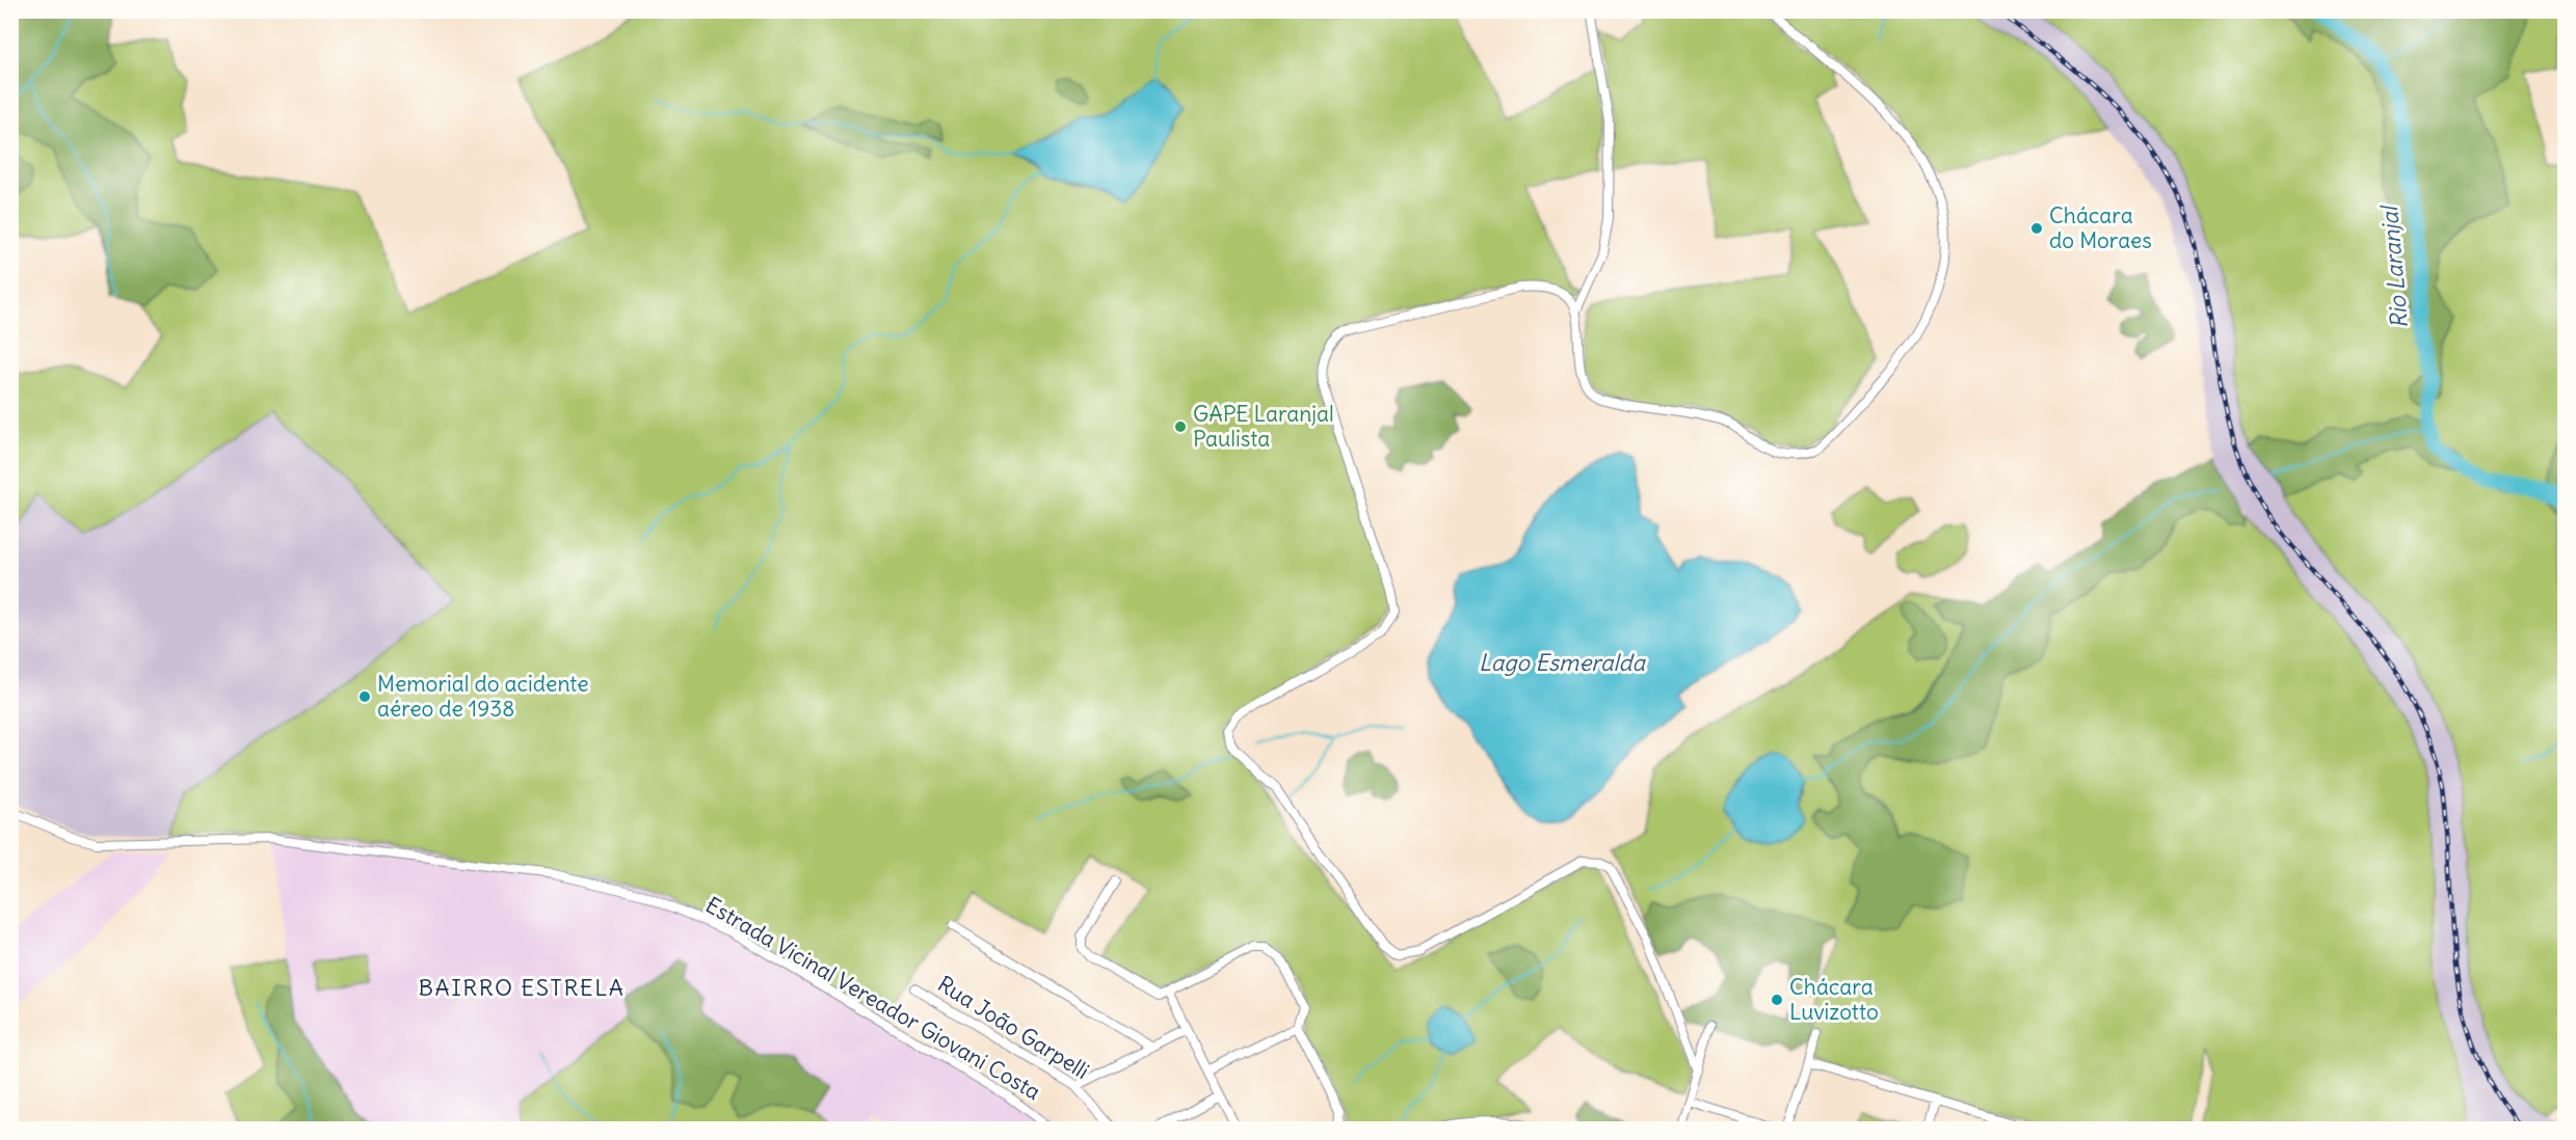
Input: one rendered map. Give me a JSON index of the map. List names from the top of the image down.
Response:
{
  "streets": {
    "street": ["Estrada Vicinal Vereador Giovani Costa", "Rua João Garpelli"]
  },
  "districts": ["BAIRRO ESTRELA"],
  "water": ["Rio Laranjal", "Lago Esmeralda"],
  "places": [
    "Chácara do Moraes",
    "GAPE Laranjal Paulista",
    "Memorial do acidente aéreo de 1938",
    "Chácara Luvizotto"
  ]
}
